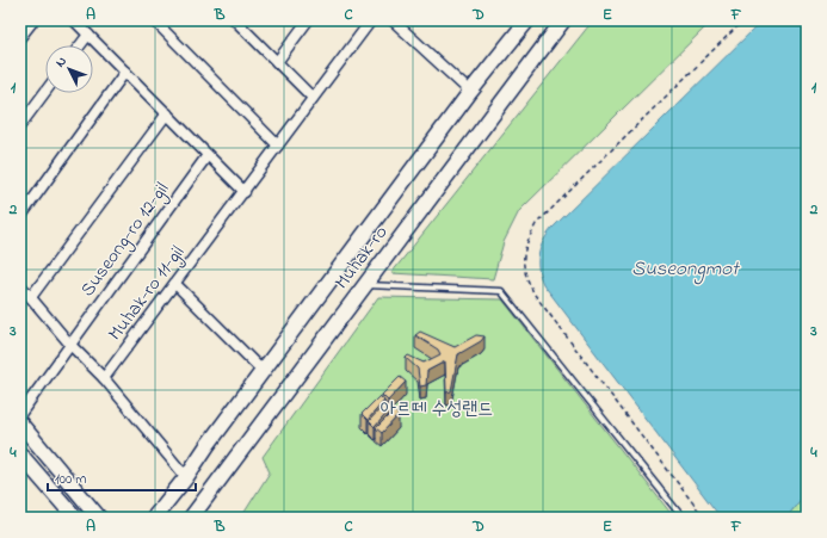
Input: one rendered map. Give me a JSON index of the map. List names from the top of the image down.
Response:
{
  "streets": {
    "main road": ["Muhak-ro"],
    "street": ["Suseong-ro 12-gil", "Muhak-ro 11-gil"]
  },
  "water": ["Suseongmot"],
  "parks": ["아르떼 수성랜드"],
  "scale_bar": "100 m",
  "north": "top left",
  "grid": {
    "columns": [
      "A",
      "B",
      "C",
      "D",
      "E",
      "F"
    ],
    "rows": [
      "1",
      "2",
      "3",
      "4"
    ]
  }
}
